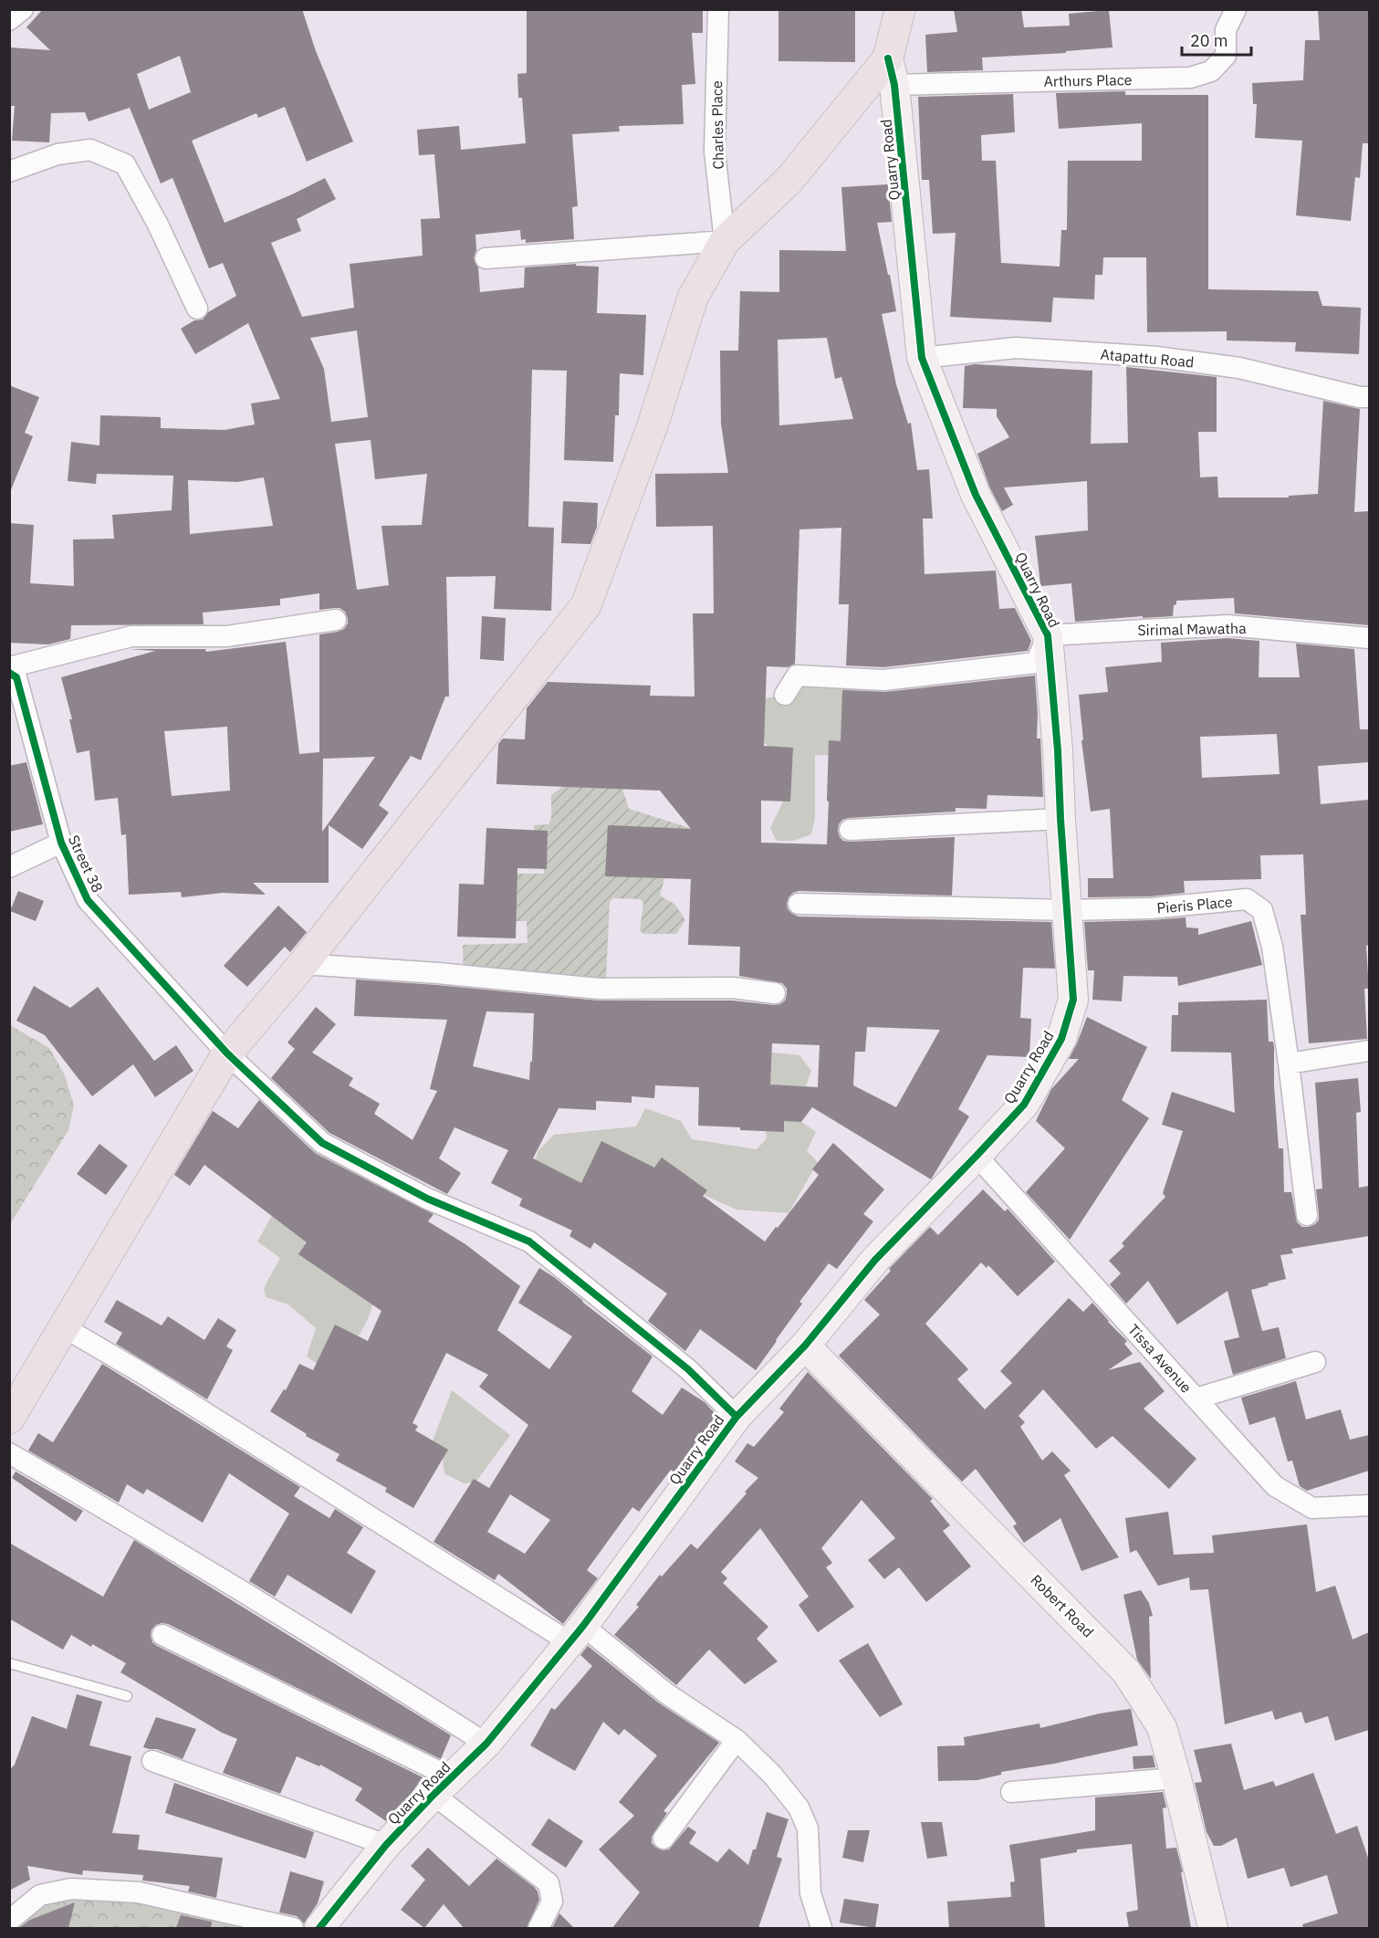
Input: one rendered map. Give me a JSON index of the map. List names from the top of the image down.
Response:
{
  "streets": {
    "street": [
      "Arthurs Place",
      "Charles Place",
      "Quarry Road",
      "Atapattu Road",
      "Sirimal Mawatha",
      "Street 38",
      "Pieris Place",
      "Tissa Avenue",
      "Robert Road"
    ]
  },
  "crossings": [
    ["Arthurs Place", "Quarry Road"],
    ["Quarry Road", "Atapattu Road"],
    ["Quarry Road", "Sirimal Mawatha"],
    ["Quarry Road", "Street 38"],
    ["Quarry Road", "Pieris Place"],
    ["Quarry Road", "Tissa Avenue"],
    ["Quarry Road", "Robert Road"]
  ],
  "scale_bar": "20 m"
}
